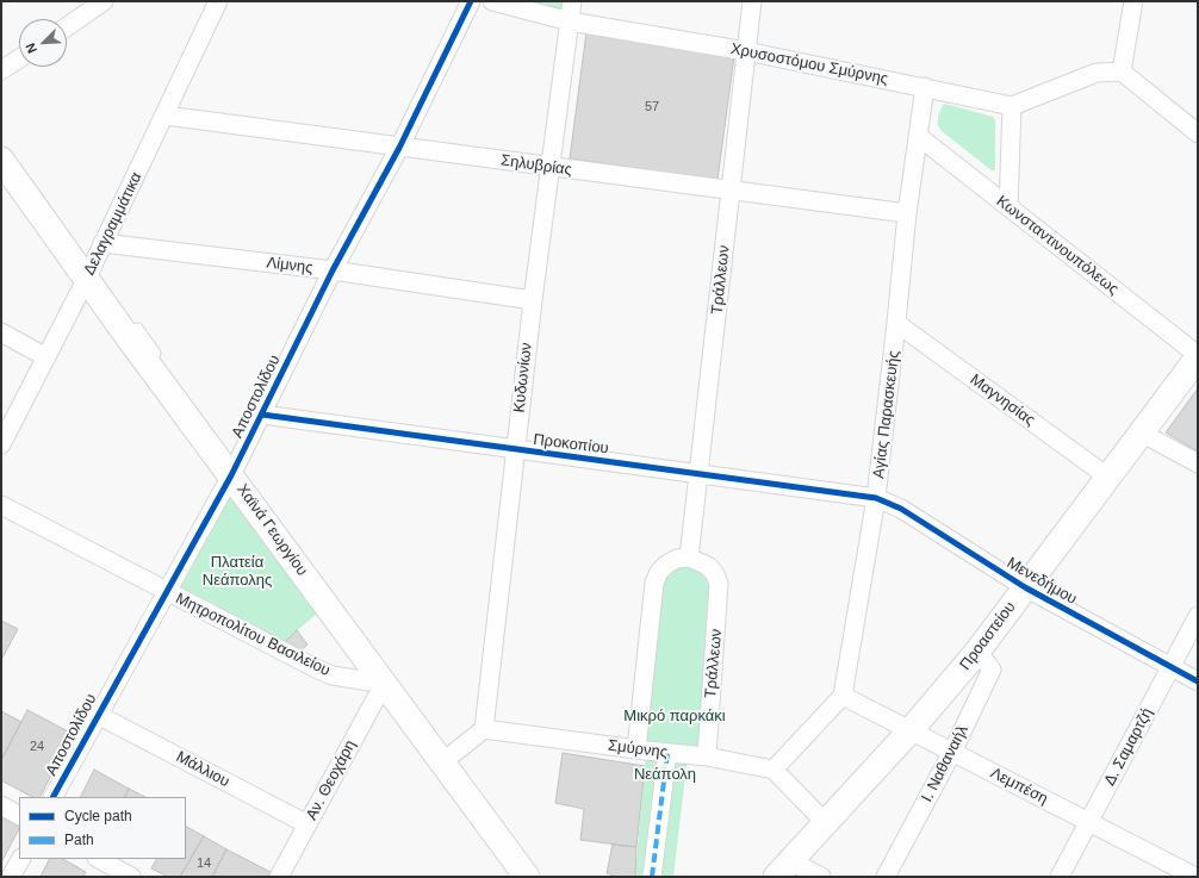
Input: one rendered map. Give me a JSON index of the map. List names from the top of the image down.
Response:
{
  "streets": {
    "main road": ["Χαϊνά Γεωργίου", "Προαστείου"],
    "street": [
      "Χρυσοστόμου Σμύρνης",
      "Σηλυβρίας",
      "Δελαγραμμάτικα",
      "Κωνσταντινουπόλεως",
      "Λίμνης",
      "Τράλλεων",
      "Κυδωνίων",
      "Αποστολίδου",
      "Μαγνησίας",
      "Αγίας Παρασκευής",
      "Προκοπίου",
      "Μενεδήμου",
      "Μητροπολίτου Βασιλείου",
      "Δ. Σαμαρτζή",
      "Σμύρνης",
      "Ι. Ναθαναήλ",
      "Μάλλιου",
      "Αν. Θεοχάρη",
      "Λεμπέση"
    ]
  },
  "crossings": [
    ["Χρυσοστόμου Σμύρνης", "Τράλλεων"],
    ["Χρυσοστόμου Σμύρνης", "Κυδωνίων"],
    ["Χρυσοστόμου Σμύρνης", "Αγίας Παρασκευής"],
    ["Σηλυβρίας", "Δελαγραμμάτικα"],
    ["Σηλυβρίας", "Τράλλεων"],
    ["Σηλυβρίας", "Κυδωνίων"],
    ["Σηλυβρίας", "Αποστολίδου"],
    ["Σηλυβρίας", "Αγίας Παρασκευής"],
    ["Δελαγραμμάτικα", "Λίμνης"],
    ["Δελαγραμμάτικα", "Χαϊνά Γεωργίου"],
    ["Κωνσταντινουπόλεως", "Αγίας Παρασκευής"],
    ["Κωνσταντινουπόλεως", "Προαστείου"],
    ["Λίμνης", "Κυδωνίων"],
    ["Λίμνης", "Αποστολίδου"],
    ["Τράλλεων", "Προκοπίου"],
    ["Τράλλεων", "Σμύρνης"],
    ["Κυδωνίων", "Προκοπίου"],
    ["Κυδωνίων", "Σμύρνης"],
    ["Αποστολίδου", "Προκοπίου"],
    ["Αποστολίδου", "Χαϊνά Γεωργίου"],
    ["Αποστολίδου", "Μητροπολίτου Βασιλείου"],
    ["Αποστολίδου", "Μάλλιου"],
    ["Μαγνησίας", "Αγίας Παρασκευής"],
    ["Μαγνησίας", "Προαστείου"],
    ["Αγίας Παρασκευής", "Προκοπίου"],
    ["Αγίας Παρασκευής", "Μενεδήμου"],
    ["Αγίας Παρασκευής", "Λεμπέση"],
    ["Προκοπίου", "Μενεδήμου"],
    ["Χαϊνά Γεωργίου", "Μητροπολίτου Βασιλείου"],
    ["Χαϊνά Γεωργίου", "Αν. Θεοχάρη"],
    ["Μενεδήμου", "Προαστείου"],
    ["Μενεδήμου", "Δ. Σαμαρτζή"],
    ["Μητροπολίτου Βασιλείου", "Αν. Θεοχάρη"],
    ["Προαστείου", "Ι. Ναθαναήλ"],
    ["Προαστείου", "Λεμπέση"],
    ["Δ. Σαμαρτζή", "Λεμπέση"],
    ["Ι. Ναθαναήλ", "Λεμπέση"],
    ["Μάλλιου", "Αν. Θεοχάρη"]
  ],
  "parks": ["Πλατεία Νεάπολης", "Μικρό παρκάκι", "Νεάπολη"],
  "house_numbers": ["57", "24", "14"],
  "legend": ["Cycle path", "Path"],
  "north": "bottom left"
}
